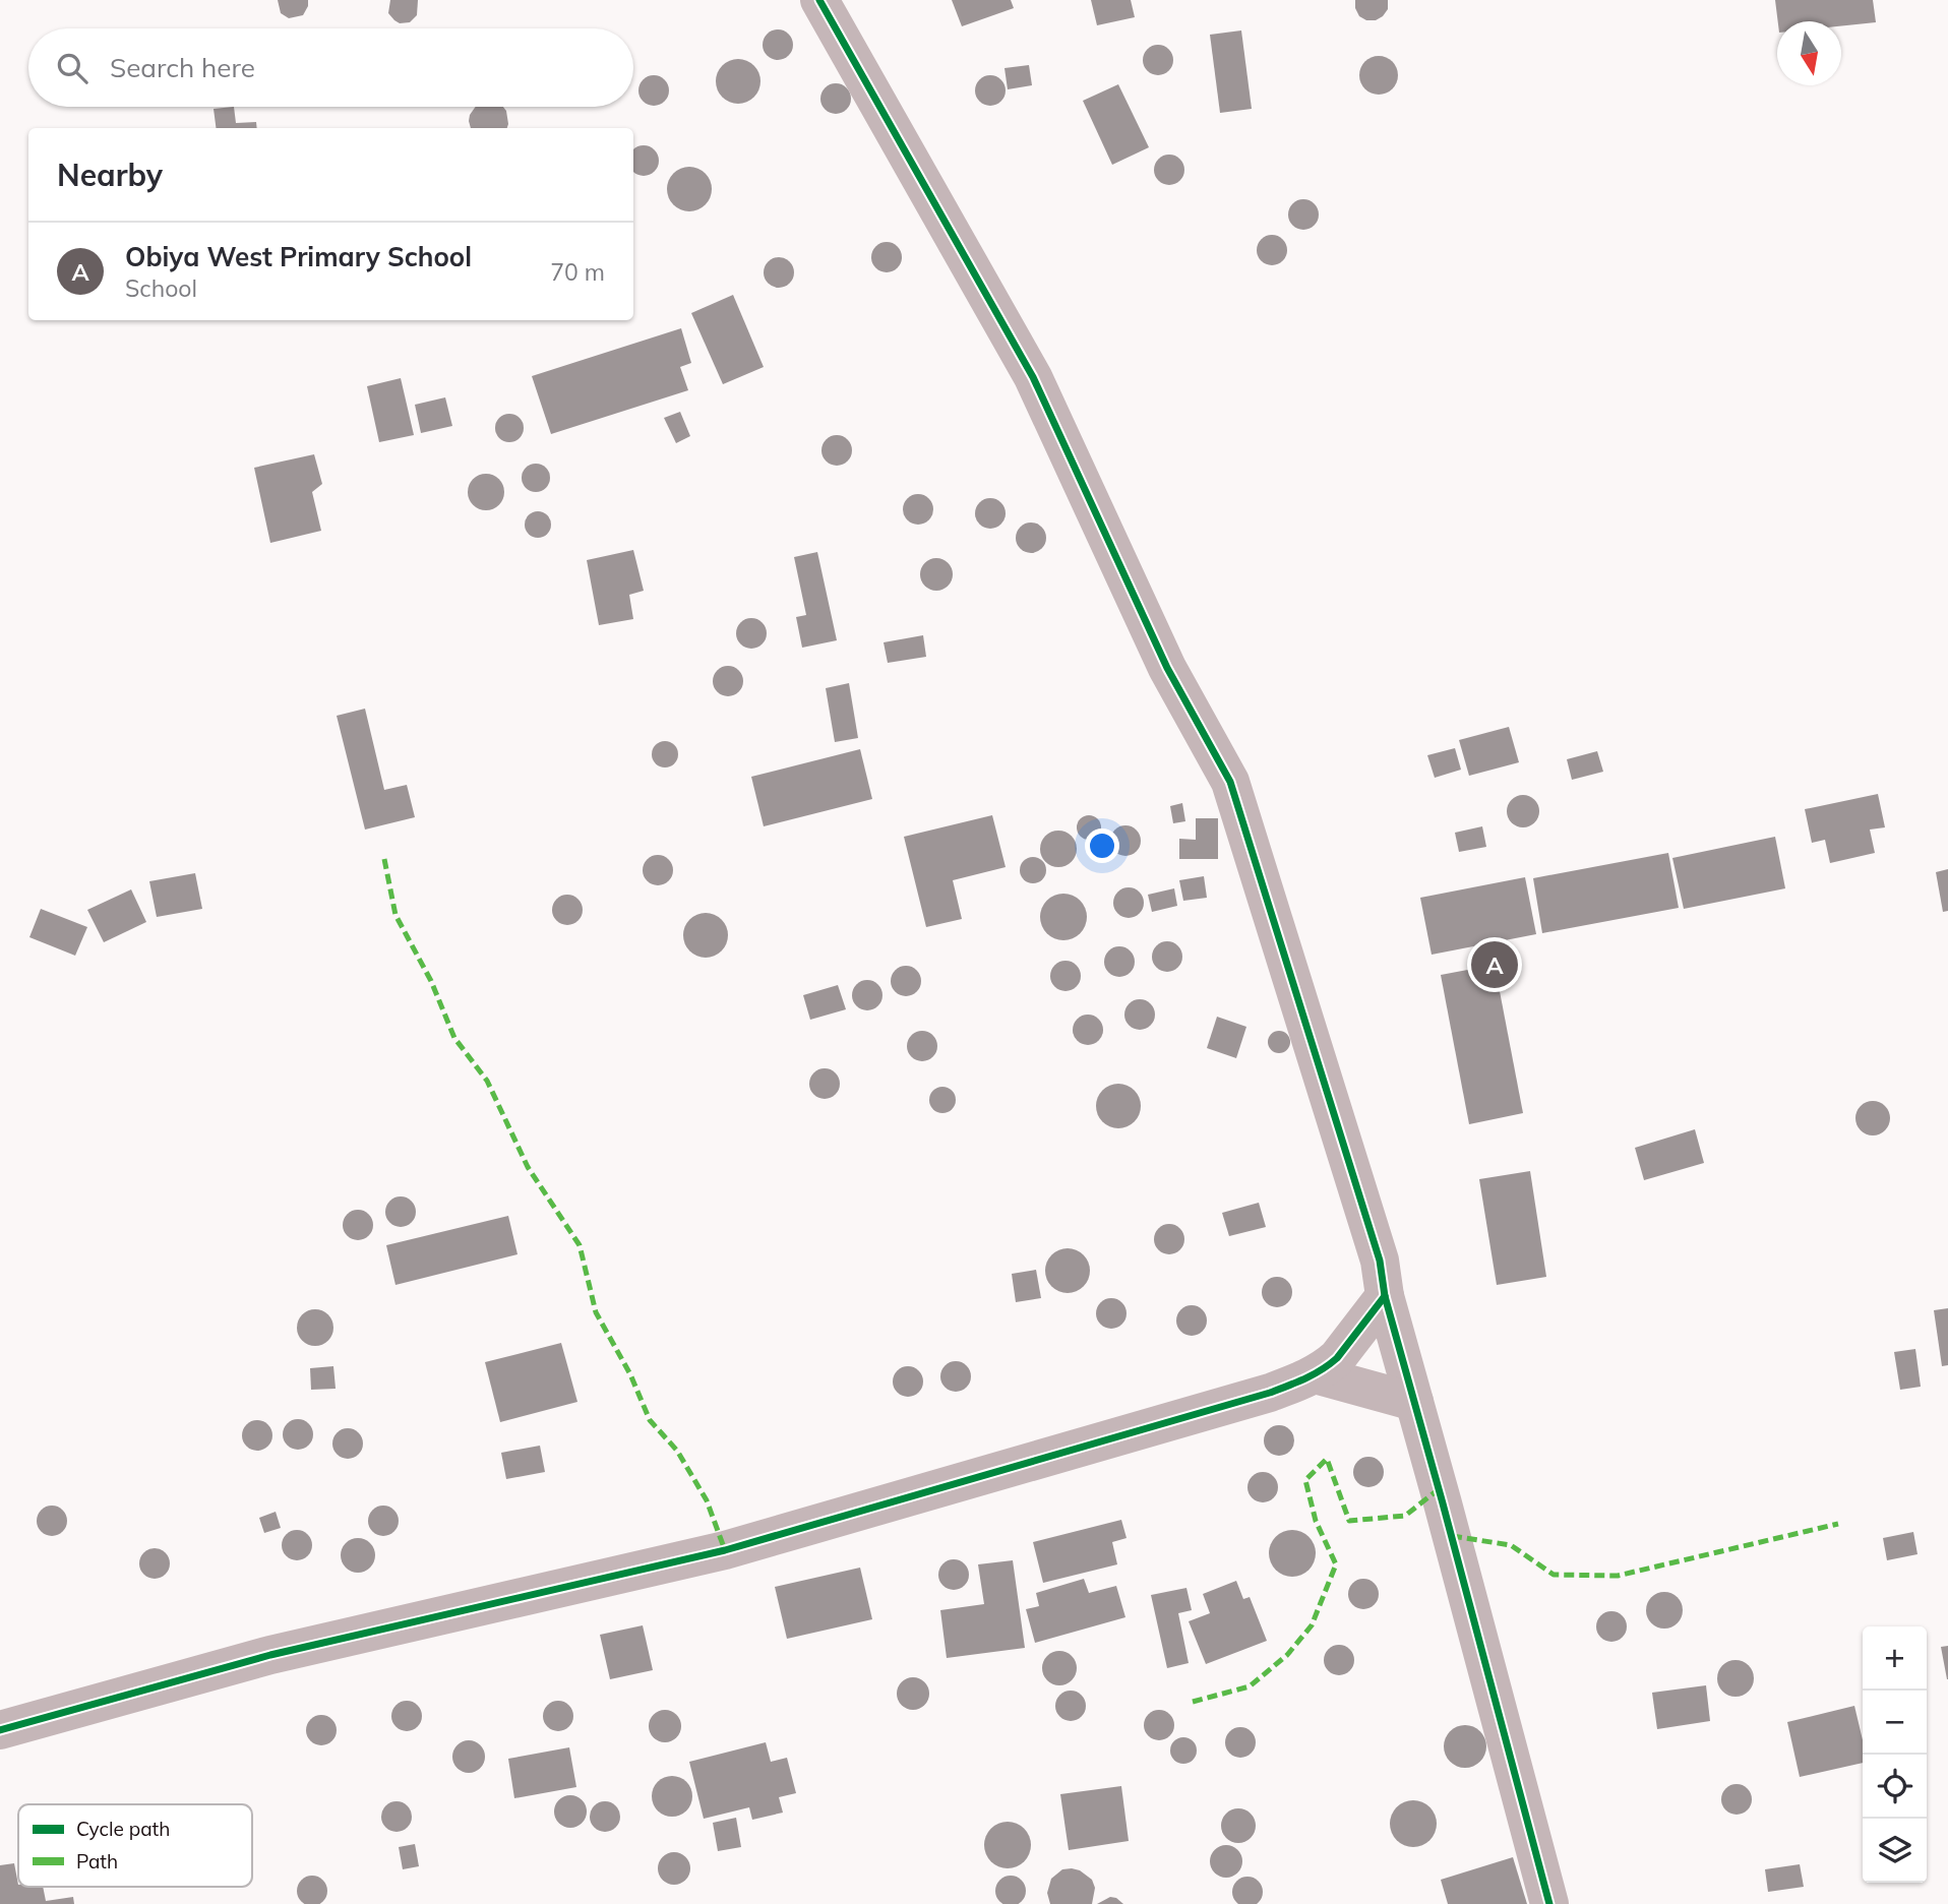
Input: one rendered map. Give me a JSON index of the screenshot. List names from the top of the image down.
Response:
{
  "legend": ["Cycle path", "Path"],
  "north": "bottom",
  "page": {
    "search": "Search here",
    "heading": "Nearby",
    "list": [
      {
        "mark": "A",
        "name": "Obiya West Primary School",
        "note": "School",
        "value": "70 m"
      }
    ],
    "pins": "A",
    "map_buttons": ["+", "−"]
  }
}
